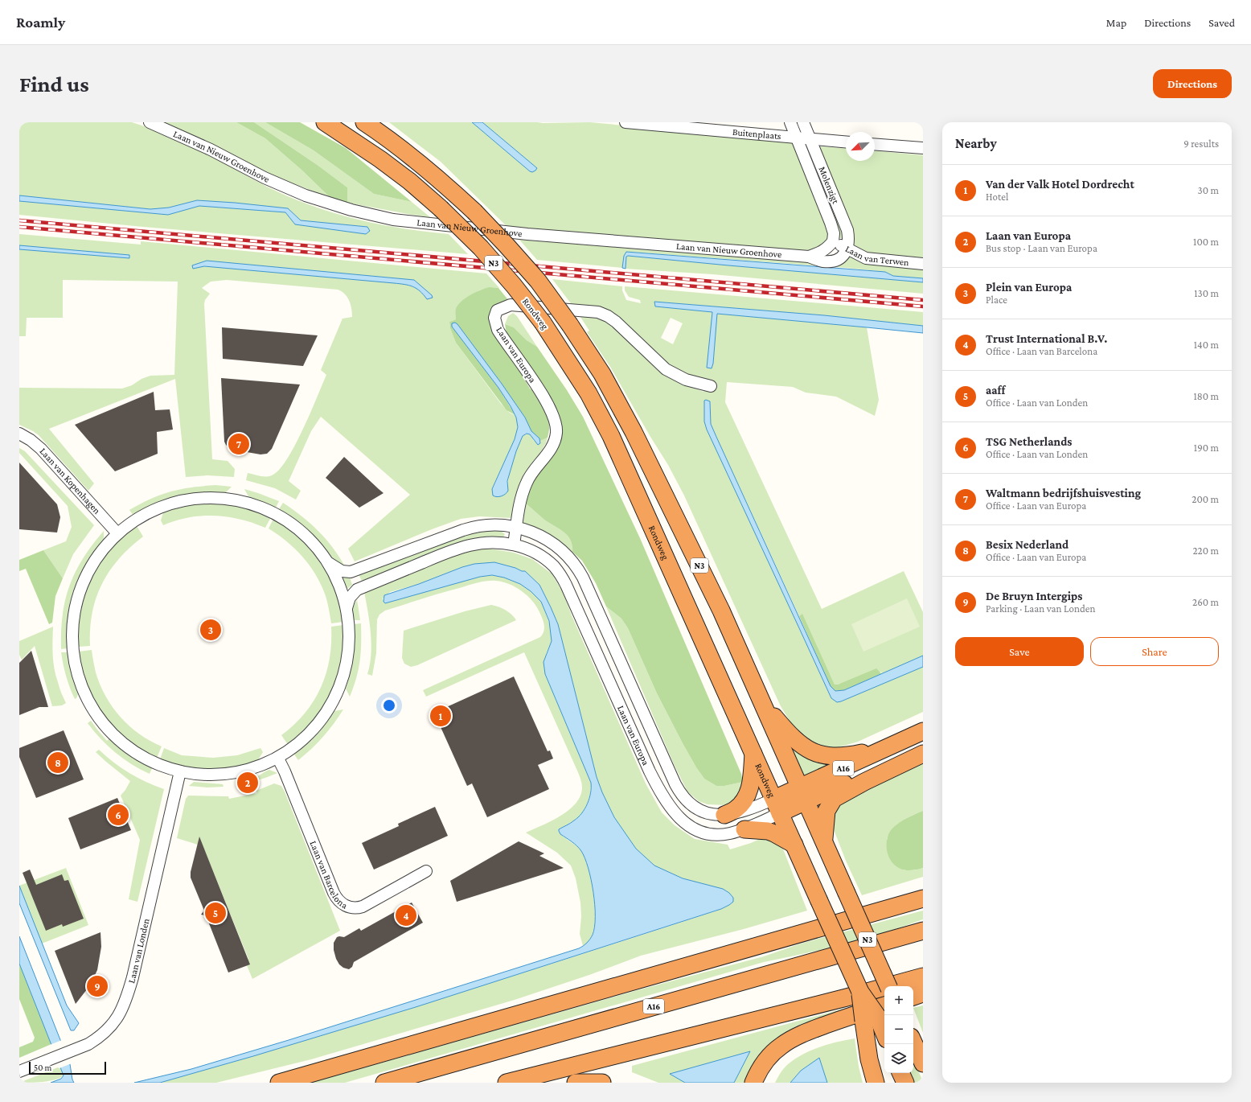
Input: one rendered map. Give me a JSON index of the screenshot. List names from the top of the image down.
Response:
{
  "streets": {
    "highway": [
      "N3",
      "Rondweg",
      "Laan van Europa",
      "A16"
    ],
    "street": [
      "Buitenplaats",
      "Laan van Nieuw Groenhove",
      "Molenzigt",
      "Laan van Terwen",
      "Laan van Kopenhagen",
      "Laan van Barcelona",
      "Laan van Londen"
    ]
  },
  "crossings": [
    ["Buitenplaats", "Molenzigt"],
    ["Laan van Nieuw Groenhove", "Molenzigt"],
    ["Laan van Nieuw Groenhove", "Laan van Terwen"],
    ["Molenzigt", "Laan van Terwen"],
    ["N3", "Rondweg"],
    ["N3", "Laan van Europa"],
    ["N3", "A16"],
    ["Rondweg", "Laan van Europa"],
    ["Laan van Europa", "Laan van Kopenhagen"],
    ["Laan van Europa", "A16"],
    ["Laan van Europa", "Laan van Barcelona"],
    ["Laan van Europa", "Laan van Londen"]
  ],
  "scale_bar": "50 m",
  "north": "bottom left",
  "page": {
    "header": "Roamly",
    "nav": ["Map", "Directions", "Saved"],
    "buttons": [
      "Directions",
      ["Save", "Share"]
    ],
    "title": "Find us",
    "heading": ["Nearby", "9 results"],
    "list": [
      {
        "mark": "1",
        "name": "Van der Valk Hotel Dordrecht",
        "note": "Hotel",
        "value": "30 m"
      },
      {
        "mark": "2",
        "name": "Laan van Europa",
        "note": "Bus stop · Laan van Europa",
        "value": "100 m"
      },
      {
        "mark": "3",
        "name": "Plein van Europa",
        "note": "Place",
        "value": "130 m"
      },
      {
        "mark": "4",
        "name": "Trust International B.V.",
        "note": "Office · Laan van Barcelona",
        "value": "140 m"
      },
      {
        "mark": "5",
        "name": "aaff",
        "note": "Office · Laan van Londen",
        "value": "180 m"
      },
      {
        "mark": "6",
        "name": "TSG Netherlands",
        "note": "Office · Laan van Londen",
        "value": "190 m"
      },
      {
        "mark": "7",
        "name": "Waltmann bedrijfshuisvesting",
        "note": "Office · Laan van Europa",
        "value": "200 m"
      },
      {
        "mark": "8",
        "name": "Besix Nederland",
        "note": "Office · Laan van Europa",
        "value": "220 m"
      },
      {
        "mark": "9",
        "name": "De Bruyn Intergips",
        "note": "Parking · Laan van Londen",
        "value": "260 m"
      }
    ],
    "pins": [
      "7",
      "3",
      "1",
      "8",
      "2",
      "6",
      "5",
      "4",
      "9"
    ],
    "map_buttons": ["+", "−"],
    "scale": "50 m"
  }
}
